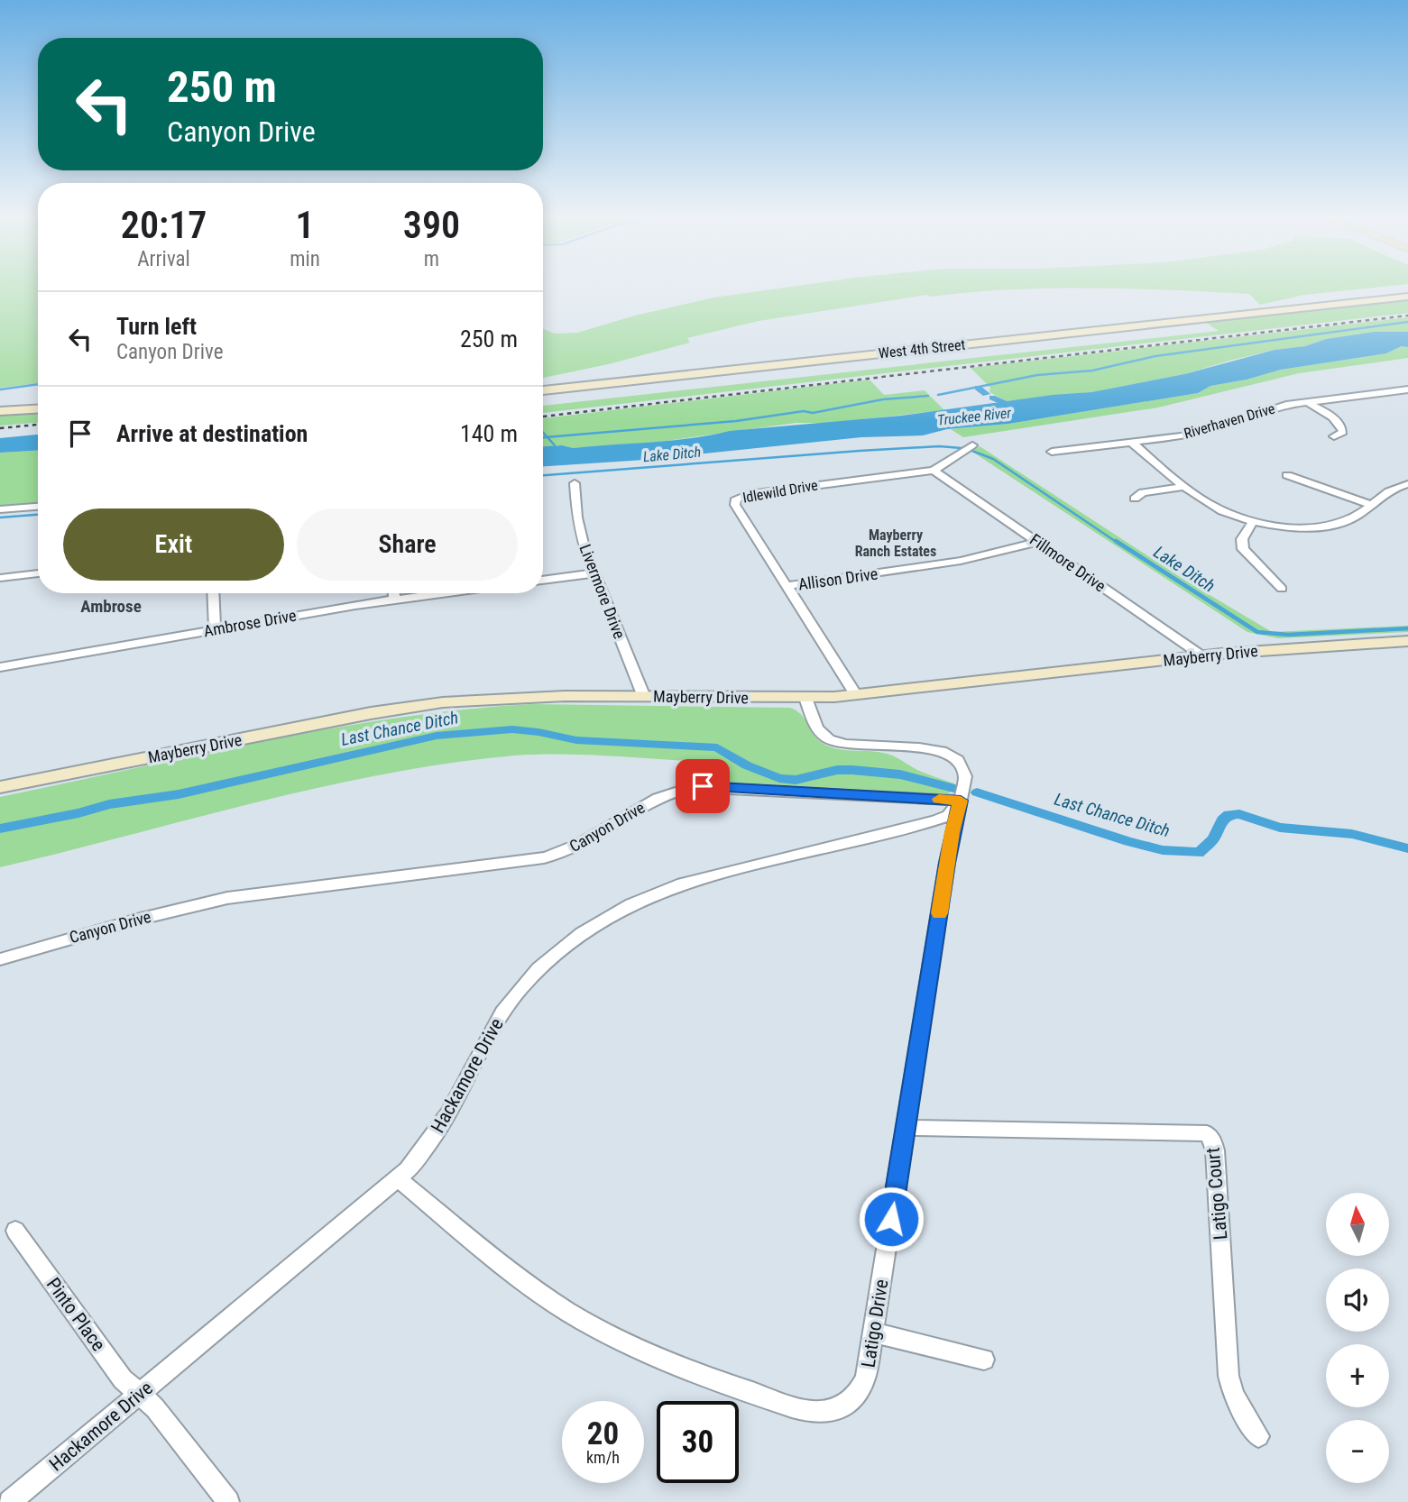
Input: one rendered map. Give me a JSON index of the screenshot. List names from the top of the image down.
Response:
{
  "streets": {
    "main road": ["West 4th Street", "Mayberry Drive"],
    "street": [
      "Riverhaven Drive",
      "Idlewild Drive",
      "Fillmore Drive",
      "Allison Drive",
      "Livermore Drive",
      "Ambrose Drive",
      "Canyon Drive",
      "Hackamore Drive",
      "Latigo Court",
      "Pinto Place",
      "Latigo Drive"
    ]
  },
  "crossings": [
    ["Idlewild Drive", "Fillmore Drive"],
    ["Idlewild Drive", "Allison Drive"],
    ["Idlewild Drive", "Mayberry Drive"],
    ["Fillmore Drive", "Allison Drive"],
    ["Fillmore Drive", "Mayberry Drive"],
    ["Livermore Drive", "Mayberry Drive"],
    ["Canyon Drive", "Hackamore Drive"],
    ["Canyon Drive", "Latigo Drive"],
    ["Hackamore Drive", "Pinto Place"],
    ["Hackamore Drive", "Latigo Drive"],
    ["Latigo Court", "Latigo Drive"]
  ],
  "districts": ["Mayberry Ranch Estates", "Ambrose"],
  "water": ["Truckee River", "Lake Ditch", "Last Chance Ditch"],
  "north": "top",
  "page": {
    "turn": ["250 m", "Canyon Drive"],
    "eta": [
      "20:17",
      "Arrival",
      "1",
      "min",
      "390",
      "m"
    ],
    "list": [
      {
        "name": "Turn left",
        "note": "Canyon Drive",
        "value": "250 m"
      },
      {
        "name": "Arrive at destination",
        "value": "140 m"
      }
    ],
    "buttons": ["Exit", "Share"],
    "map_buttons": ["+", "−"],
    "speed": "20 km/h",
    "limit": "30"
  }
}
